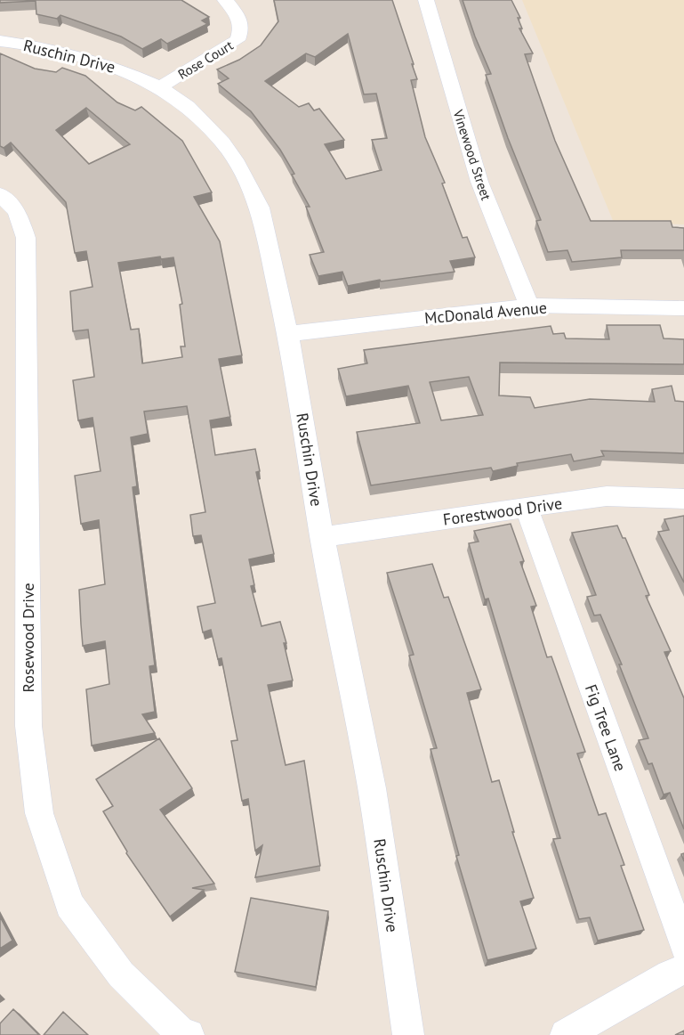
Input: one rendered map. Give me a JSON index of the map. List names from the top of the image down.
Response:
{
  "streets": {
    "street": [
      "Ruschin Drive",
      "Rose Court",
      "Vinewood Street",
      "McDonald Avenue",
      "Forestwood Drive",
      "Rosewood Drive",
      "Fig Tree Lane"
    ]
  },
  "crossings": [
    ["Ruschin Drive", "Rose Court"],
    ["Ruschin Drive", "McDonald Avenue"],
    ["Ruschin Drive", "Forestwood Drive"],
    ["Vinewood Street", "McDonald Avenue"],
    ["Forestwood Drive", "Fig Tree Lane"]
  ]
}
